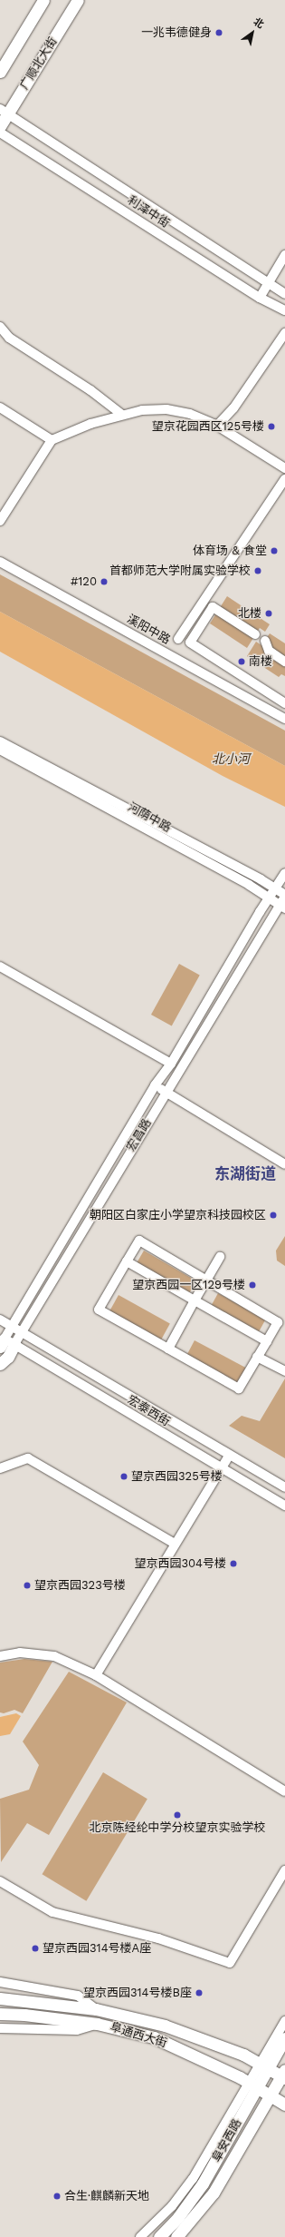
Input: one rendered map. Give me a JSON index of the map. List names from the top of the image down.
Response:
{
  "streets": {
    "main road": [
      "广顺北大街",
      "宏昌路",
      "阜通西大街",
      "阜安西路"
    ],
    "street": [
      "利泽中街",
      "溪阳中路",
      "河荫中路",
      "宏泰西街"
    ]
  },
  "crossings": [
    ["广顺北大街", "利泽中街"],
    ["河荫中路", "宏昌路"],
    ["宏昌路", "宏泰西街"],
    ["阜通西大街", "阜安西路"]
  ],
  "districts": ["东湖街道"],
  "water": ["北小河"],
  "places": [
    "一兆韦德健身",
    "望京花园西区125号楼",
    "体育场 & 食堂",
    "首都师范大学附属实验学校",
    "#120",
    "北楼",
    "南楼",
    "朝阳区白家庄小学望京科技园校区",
    "望京西园一区129号楼",
    "望京西园325号楼",
    "望京西园304号楼",
    "望京西园323号楼",
    "北京陈经纶中学分校望京实验学校",
    "望京西园314号楼A座",
    "望京西园314号楼B座",
    "合生·麒麟新天地"
  ],
  "north": "top right"
}
